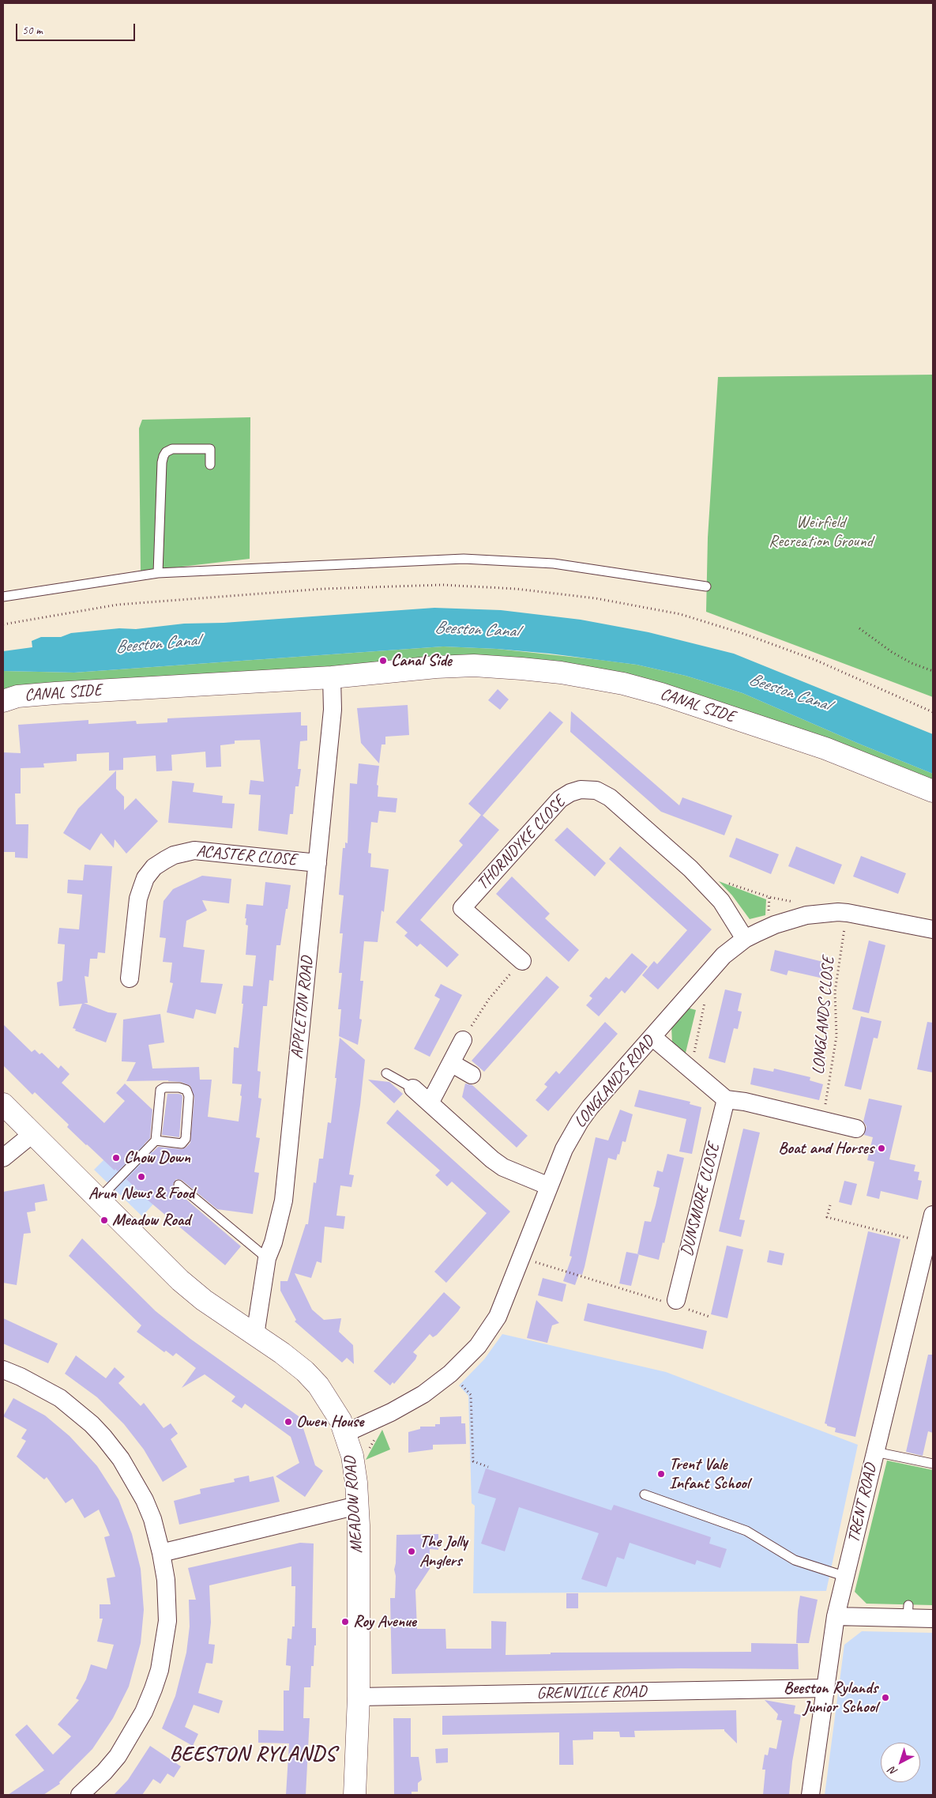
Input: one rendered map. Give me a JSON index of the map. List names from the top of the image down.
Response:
{
  "streets": {
    "street": [
      "CANAL SIDE",
      "THORNDYKE CLOSE",
      "ACASTER CLOSE",
      "APPLETON ROAD",
      "LONGLANDS ROAD",
      "DUNSMORE CLOSE",
      "TRENT ROAD",
      "MEADOW ROAD",
      "GRENVILLE ROAD"
    ],
    "path": ["LONGLANDS CLOSE"]
  },
  "crossings": [
    ["CANAL SIDE", "APPLETON ROAD"],
    ["THORNDYKE CLOSE", "LONGLANDS ROAD"],
    ["ACASTER CLOSE", "APPLETON ROAD"],
    ["APPLETON ROAD", "MEADOW ROAD"],
    ["LONGLANDS CLOSE", "LONGLANDS ROAD"],
    ["LONGLANDS ROAD", "MEADOW ROAD"],
    ["TRENT ROAD", "GRENVILLE ROAD"],
    ["MEADOW ROAD", "GRENVILLE ROAD"]
  ],
  "districts": ["BEESTON RYLANDS"],
  "water": ["Beeston Canal"],
  "parks": ["Weirfield Recreation Ground"],
  "places": [
    "Canal Side",
    "Boat and Horses",
    "Chow Down",
    "Arun News & Food",
    "Meadow Road",
    "Owen House",
    "Trent Vale Infant School",
    "The Jolly Anglers",
    "Roy Avenue",
    "Beeston Rylands Junior School"
  ],
  "scale_bar": "50 m",
  "north": "bottom left"
}
